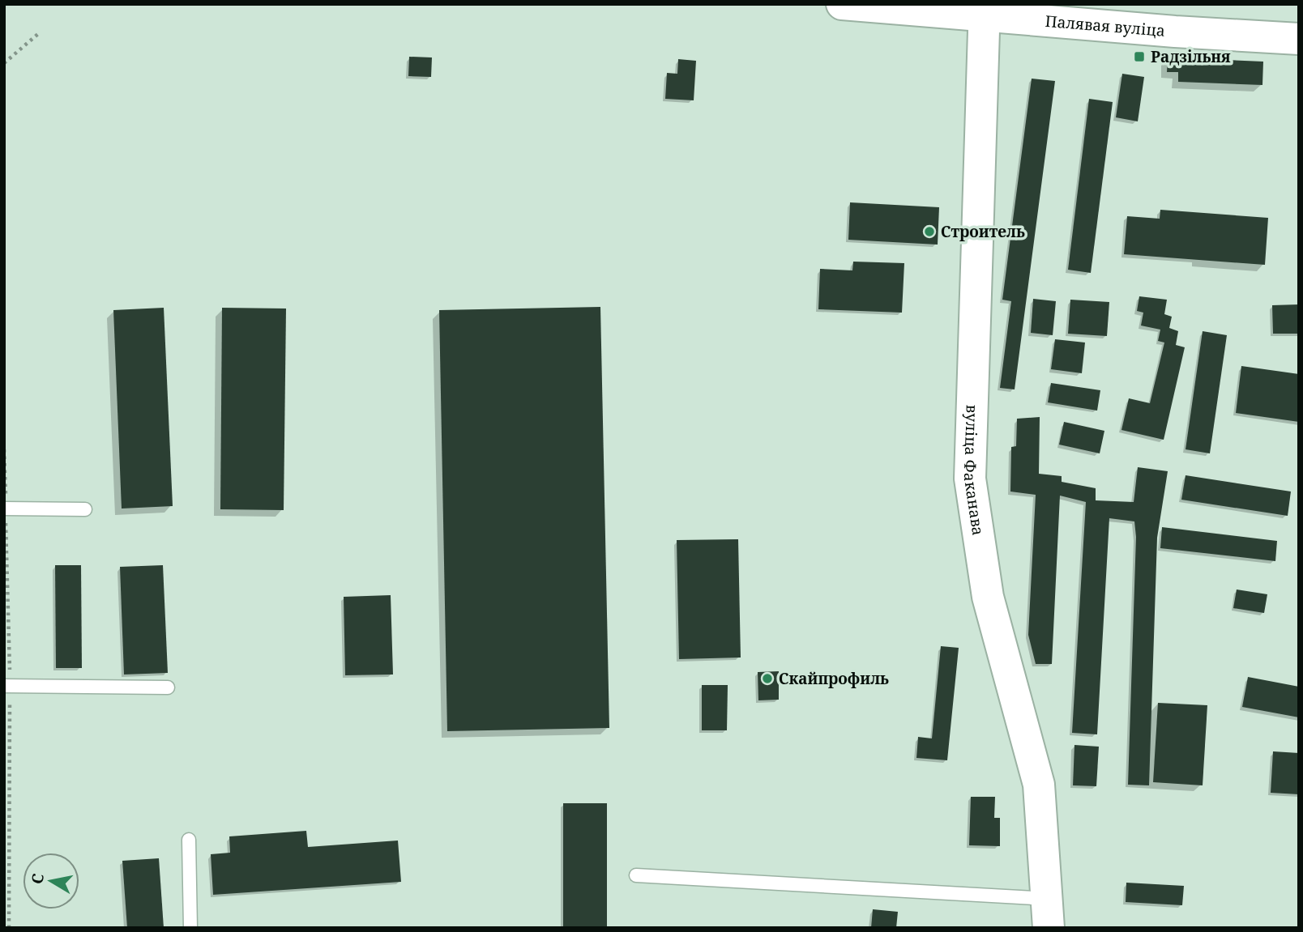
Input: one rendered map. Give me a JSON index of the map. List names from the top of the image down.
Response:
{
  "streets": {
    "main road": ["Палявая вуліца", "вуліца Факанава"]
  },
  "crossings": [
    ["Палявая вуліца", "вуліца Факанава"]
  ],
  "places": {
    "transit": ["Радзільня"],
    "other": ["Строитель", "Скайпрофиль"]
  },
  "north": "left"
}
